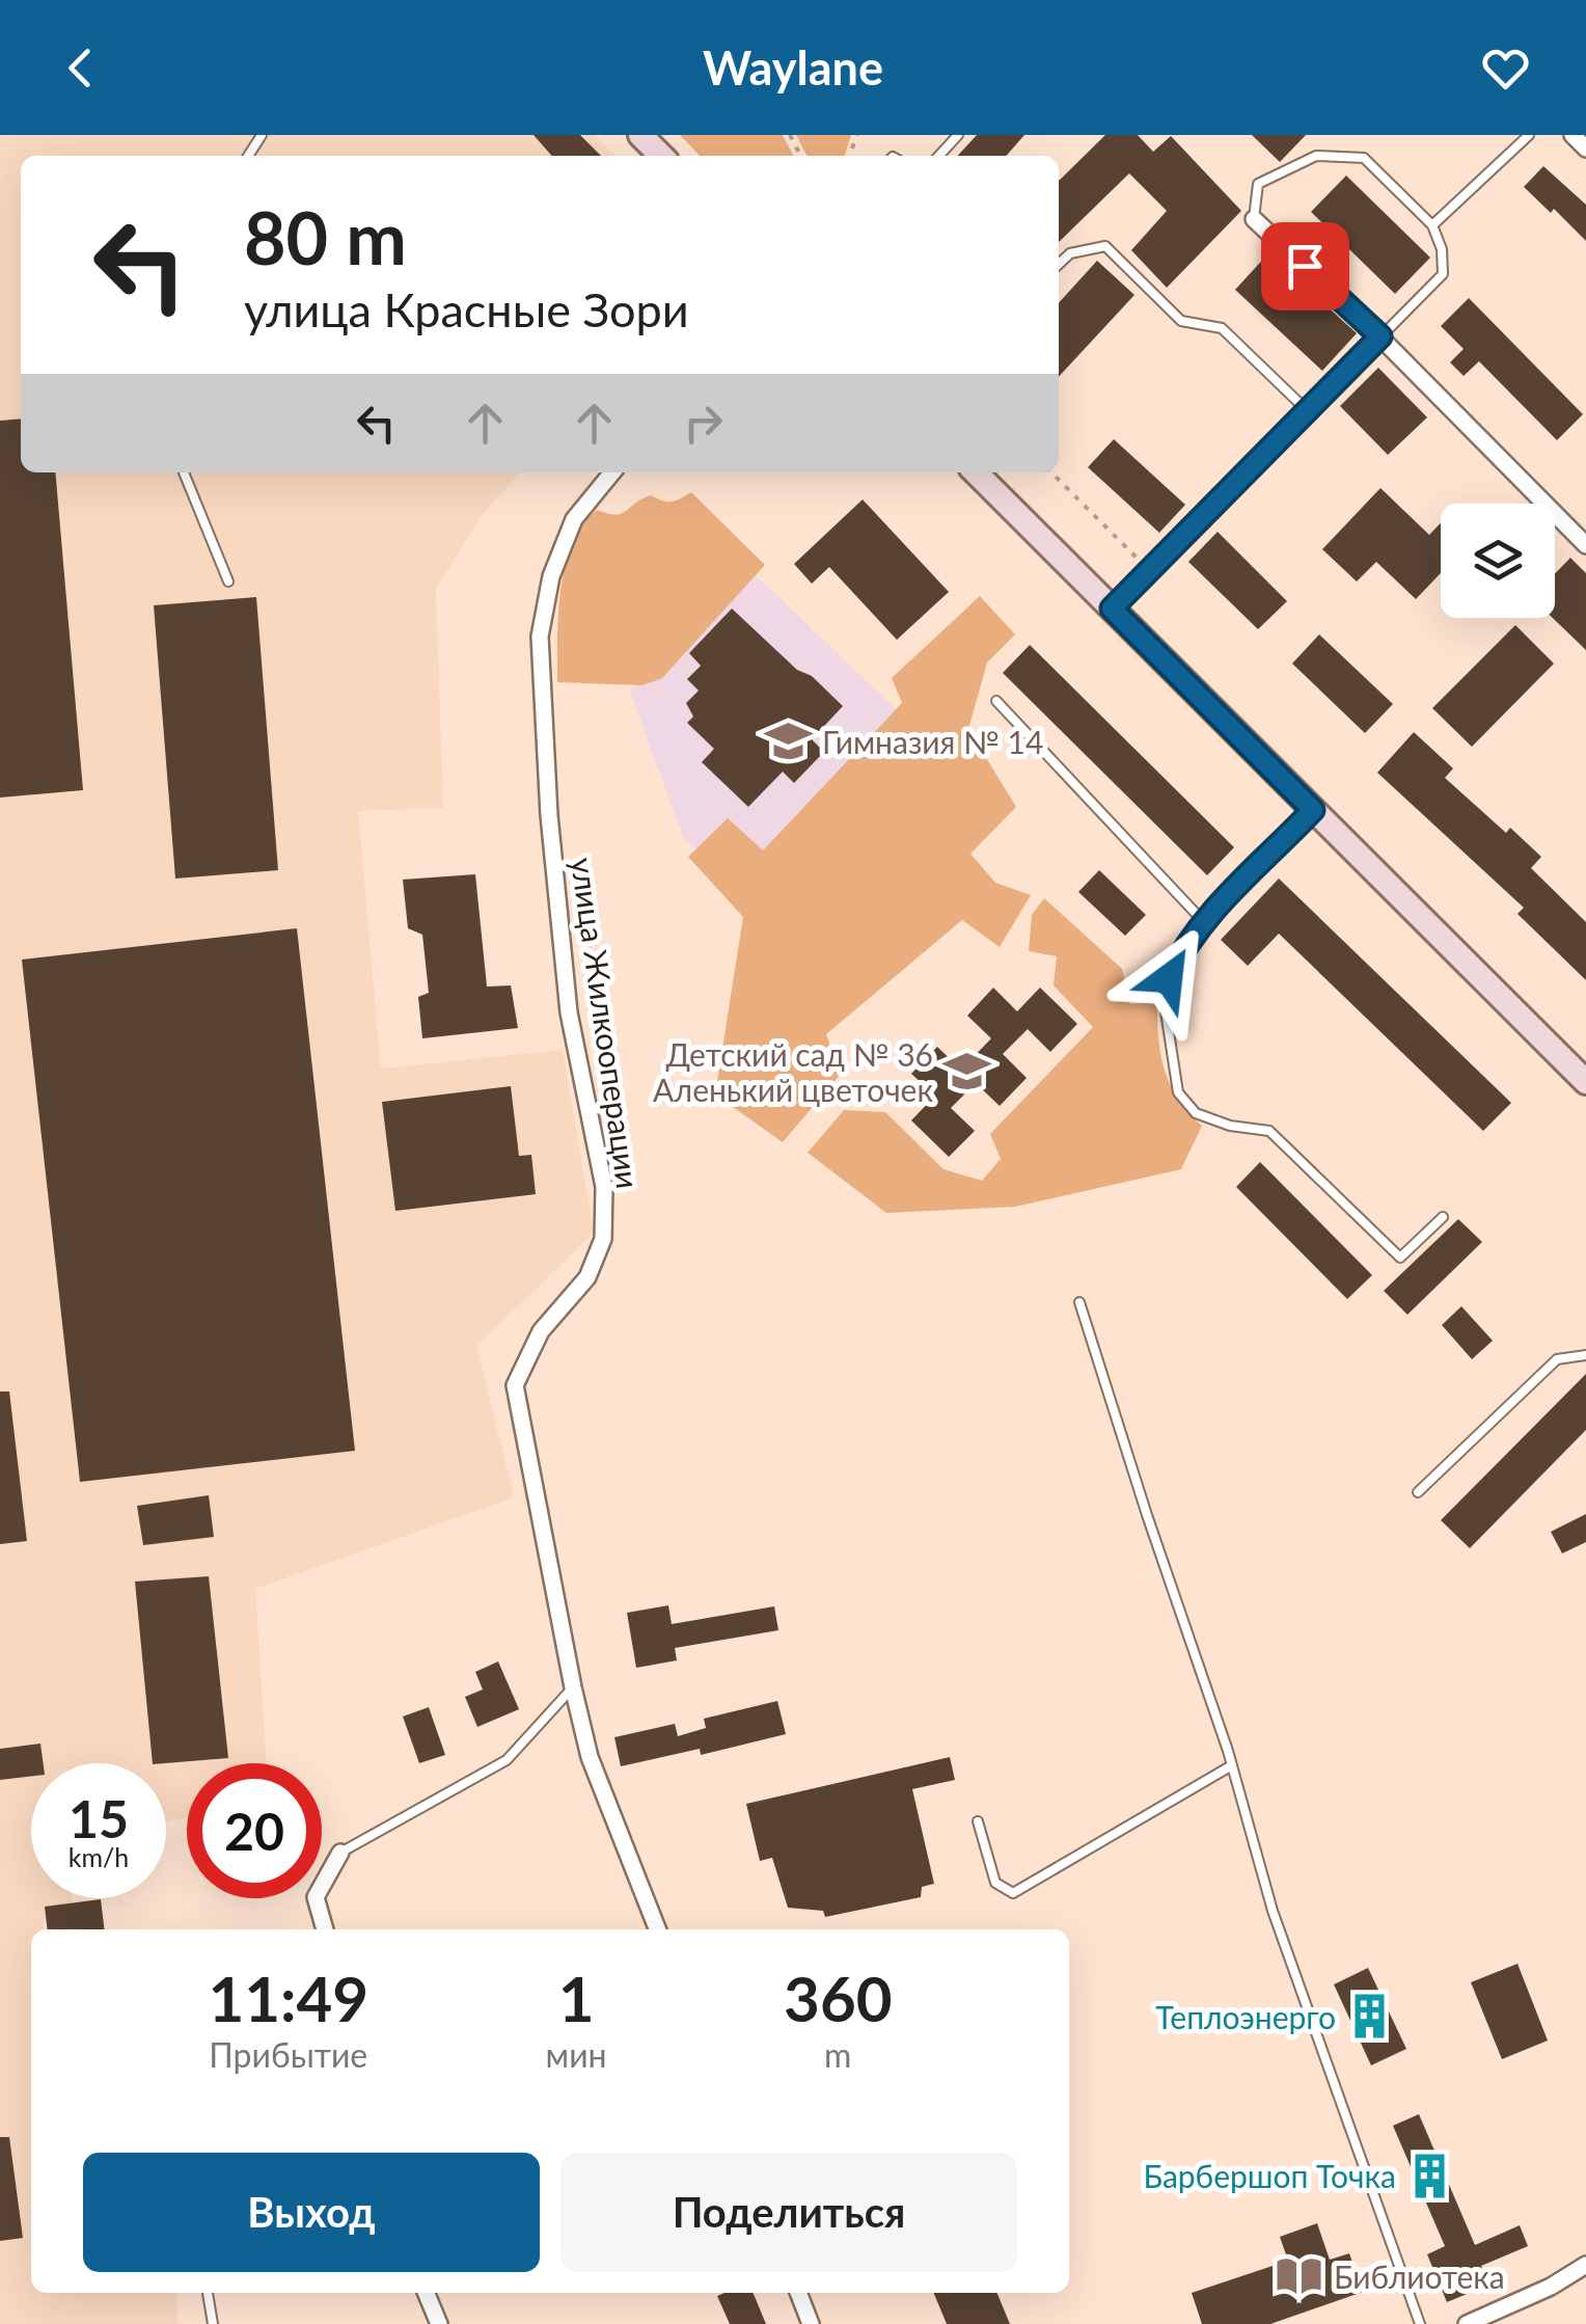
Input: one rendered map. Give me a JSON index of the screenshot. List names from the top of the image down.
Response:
{
  "streets": {
    "street": ["улица Жилкооперации"]
  },
  "places": {
    "school or university": ["Гимназия № 14", "Детский сад № 36 Аленький цветочек"],
    "building": ["Теплоэнерго", "Барбершоп Точка"],
    "library": ["Библиотека"]
  },
  "page": {
    "header": "Waylane",
    "turn": ["80 m", "улица Красные Зори"],
    "speed": "15 km/h",
    "limit": "20",
    "eta": [
      "11:49",
      "Прибытие",
      "1",
      "мин",
      "360",
      "m"
    ],
    "buttons": ["Выход", "Поделиться"]
  }
}
